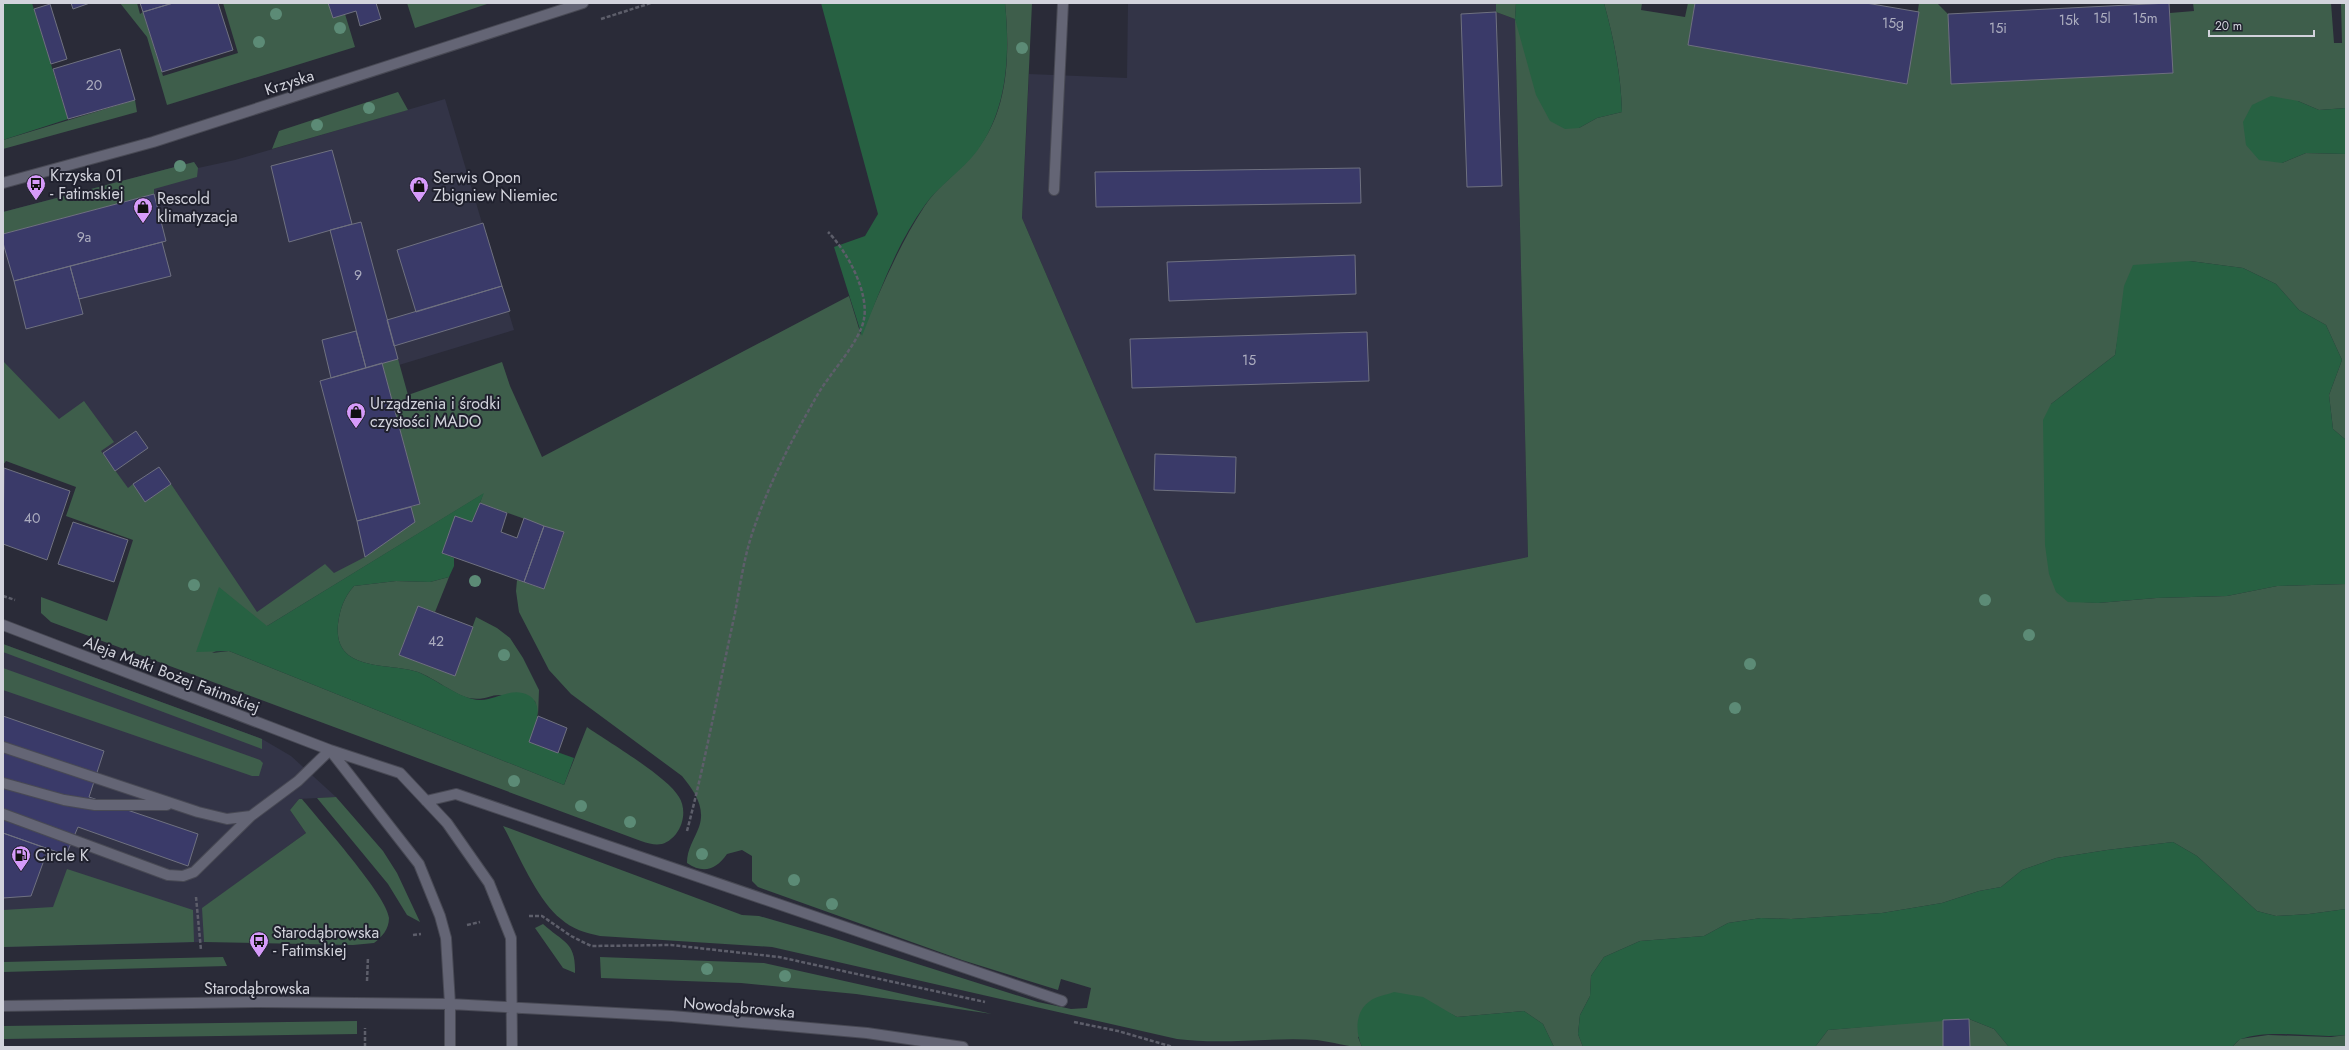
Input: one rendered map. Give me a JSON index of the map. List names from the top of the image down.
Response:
{
  "streets": {
    "street": [
      "Krzyska",
      "Aleja Matki Bożej Fatimskiej",
      "Starodąbrowska",
      "Nowodąbrowska"
    ]
  },
  "crossings": [
    ["Aleja Matki Bożej Fatimskiej", "Starodąbrowska"],
    ["Aleja Matki Bożej Fatimskiej", "Nowodąbrowska"],
    ["Starodąbrowska", "Nowodąbrowska"]
  ],
  "places": {
    "bus stop": ["Krzyska 01 - Fatimskiej", "Starodąbrowska - Fatimskiej"],
    "shop": ["Serwis Opon Zbigniew Niemiec", "Rescold klimatyzacja", "Urządzenia i środki czystości MADO"],
    "fuel station": ["Circle K"]
  },
  "house_numbers": [
    "15l",
    "15m",
    "15k",
    "15g",
    "15i",
    "20",
    "9a",
    "9",
    "15",
    "40",
    "42"
  ],
  "scale_bar": "20 m"
}
